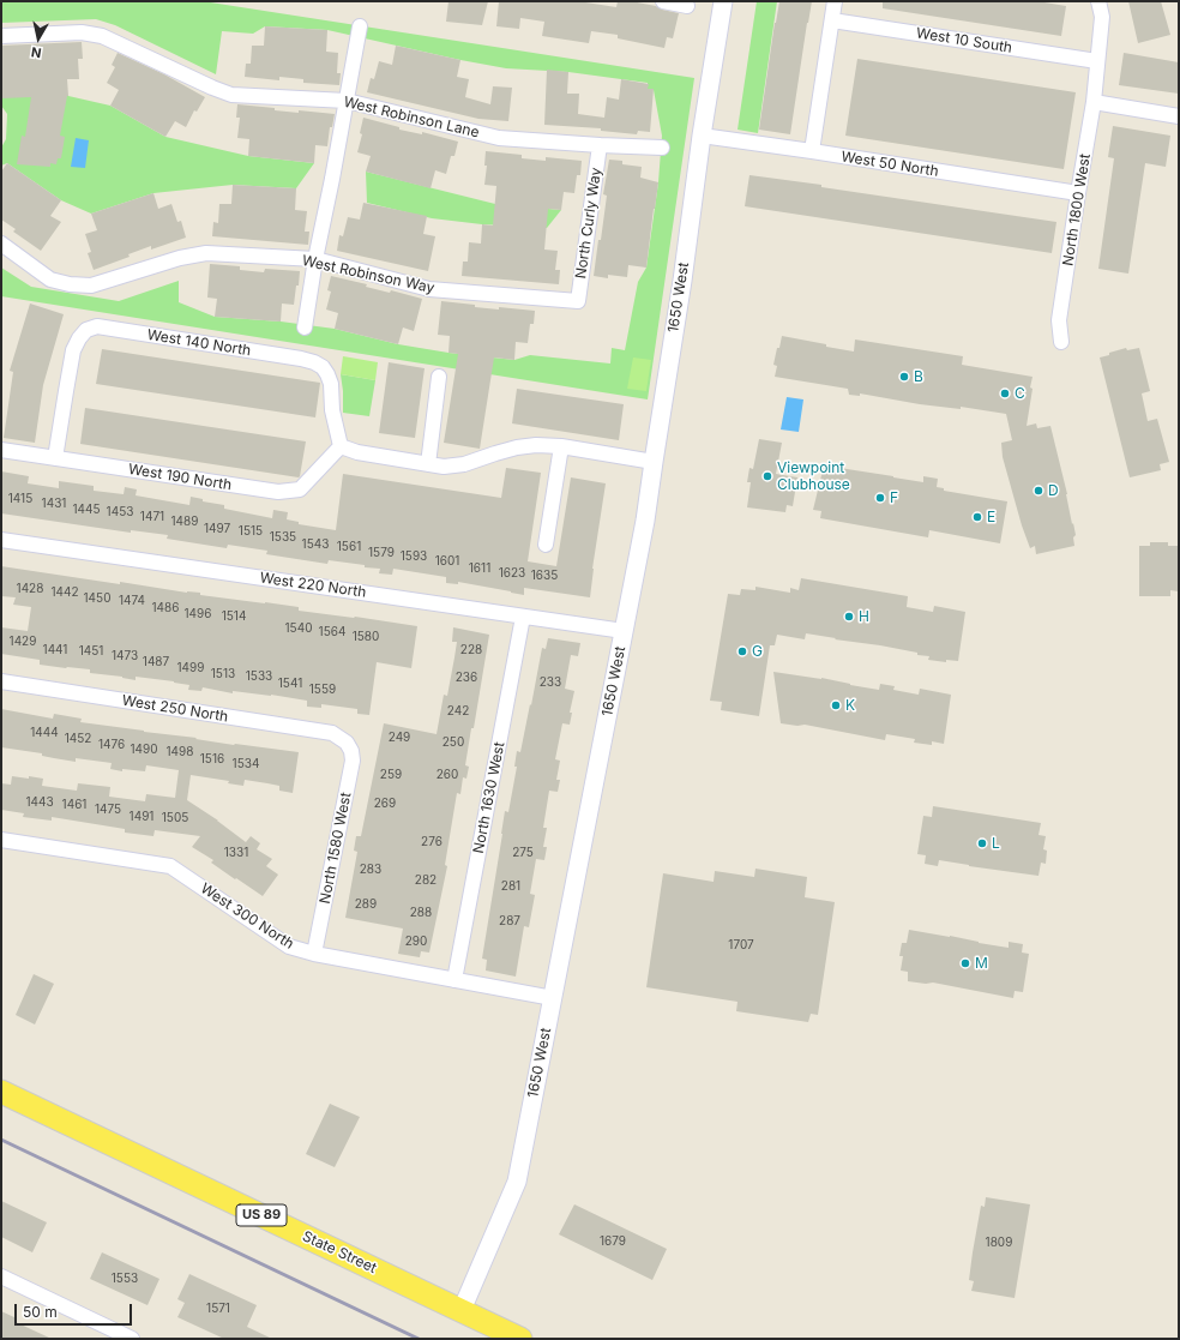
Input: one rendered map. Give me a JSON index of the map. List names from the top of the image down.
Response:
{
  "streets": {
    "main road": ["US 89", "State Street"],
    "street": [
      "West 10 South",
      "West Robinson Lane",
      "West 50 North",
      "North 1800 West",
      "North Curly Way",
      "West Robinson Way",
      "1650 West",
      "West 140 North",
      "West 190 North",
      "West 220 North",
      "West 250 North",
      "North 1630 West",
      "North 1580 West",
      "West 300 North"
    ]
  },
  "crossings": [
    ["West 10 South", "North 1800 West"],
    ["West Robinson Lane", "North Curly Way"],
    ["West 50 North", "North 1800 West"],
    ["West 50 North", "1650 West"],
    ["North Curly Way", "West Robinson Way"],
    ["1650 West", "West 220 North"],
    ["1650 West", "West 300 North"],
    ["1650 West", "State Street"],
    ["West 140 North", "West 190 North"],
    ["West 220 North", "North 1630 West"],
    ["West 250 North", "North 1580 West"],
    ["North 1630 West", "West 300 North"],
    ["North 1580 West", "West 300 North"]
  ],
  "places": [
    "B",
    "C",
    "Viewpoint Clubhouse",
    "D",
    "F",
    "E",
    "H",
    "G",
    "K",
    "L",
    "M"
  ],
  "house_numbers": [
    "1415",
    "1431",
    "1445",
    "1453",
    "1471",
    "1489",
    "1497",
    "1515",
    "1535",
    "1543",
    "1561",
    "1579",
    "1593",
    "1601",
    "1611",
    "1623",
    "1635",
    "1428",
    "1442",
    "1450",
    "1474",
    "1486",
    "1496",
    "1514",
    "1540",
    "1564",
    "1580",
    "1429",
    "1441",
    "228",
    "1451",
    "1473",
    "1487",
    "1499",
    "1513",
    "1533",
    "236",
    "233",
    "1541",
    "1559",
    "242",
    "1444",
    "249",
    "1452",
    "250",
    "1476",
    "1490",
    "1498",
    "1516",
    "1534",
    "259",
    "260",
    "1443",
    "269",
    "1461",
    "1475",
    "1491",
    "1505",
    "276",
    "1331",
    "275",
    "283",
    "282",
    "281",
    "289",
    "288",
    "287",
    "290",
    "1707",
    "1679",
    "1809",
    "1553",
    "1571"
  ],
  "scale_bar": "50 m",
  "north": "bottom"
}
